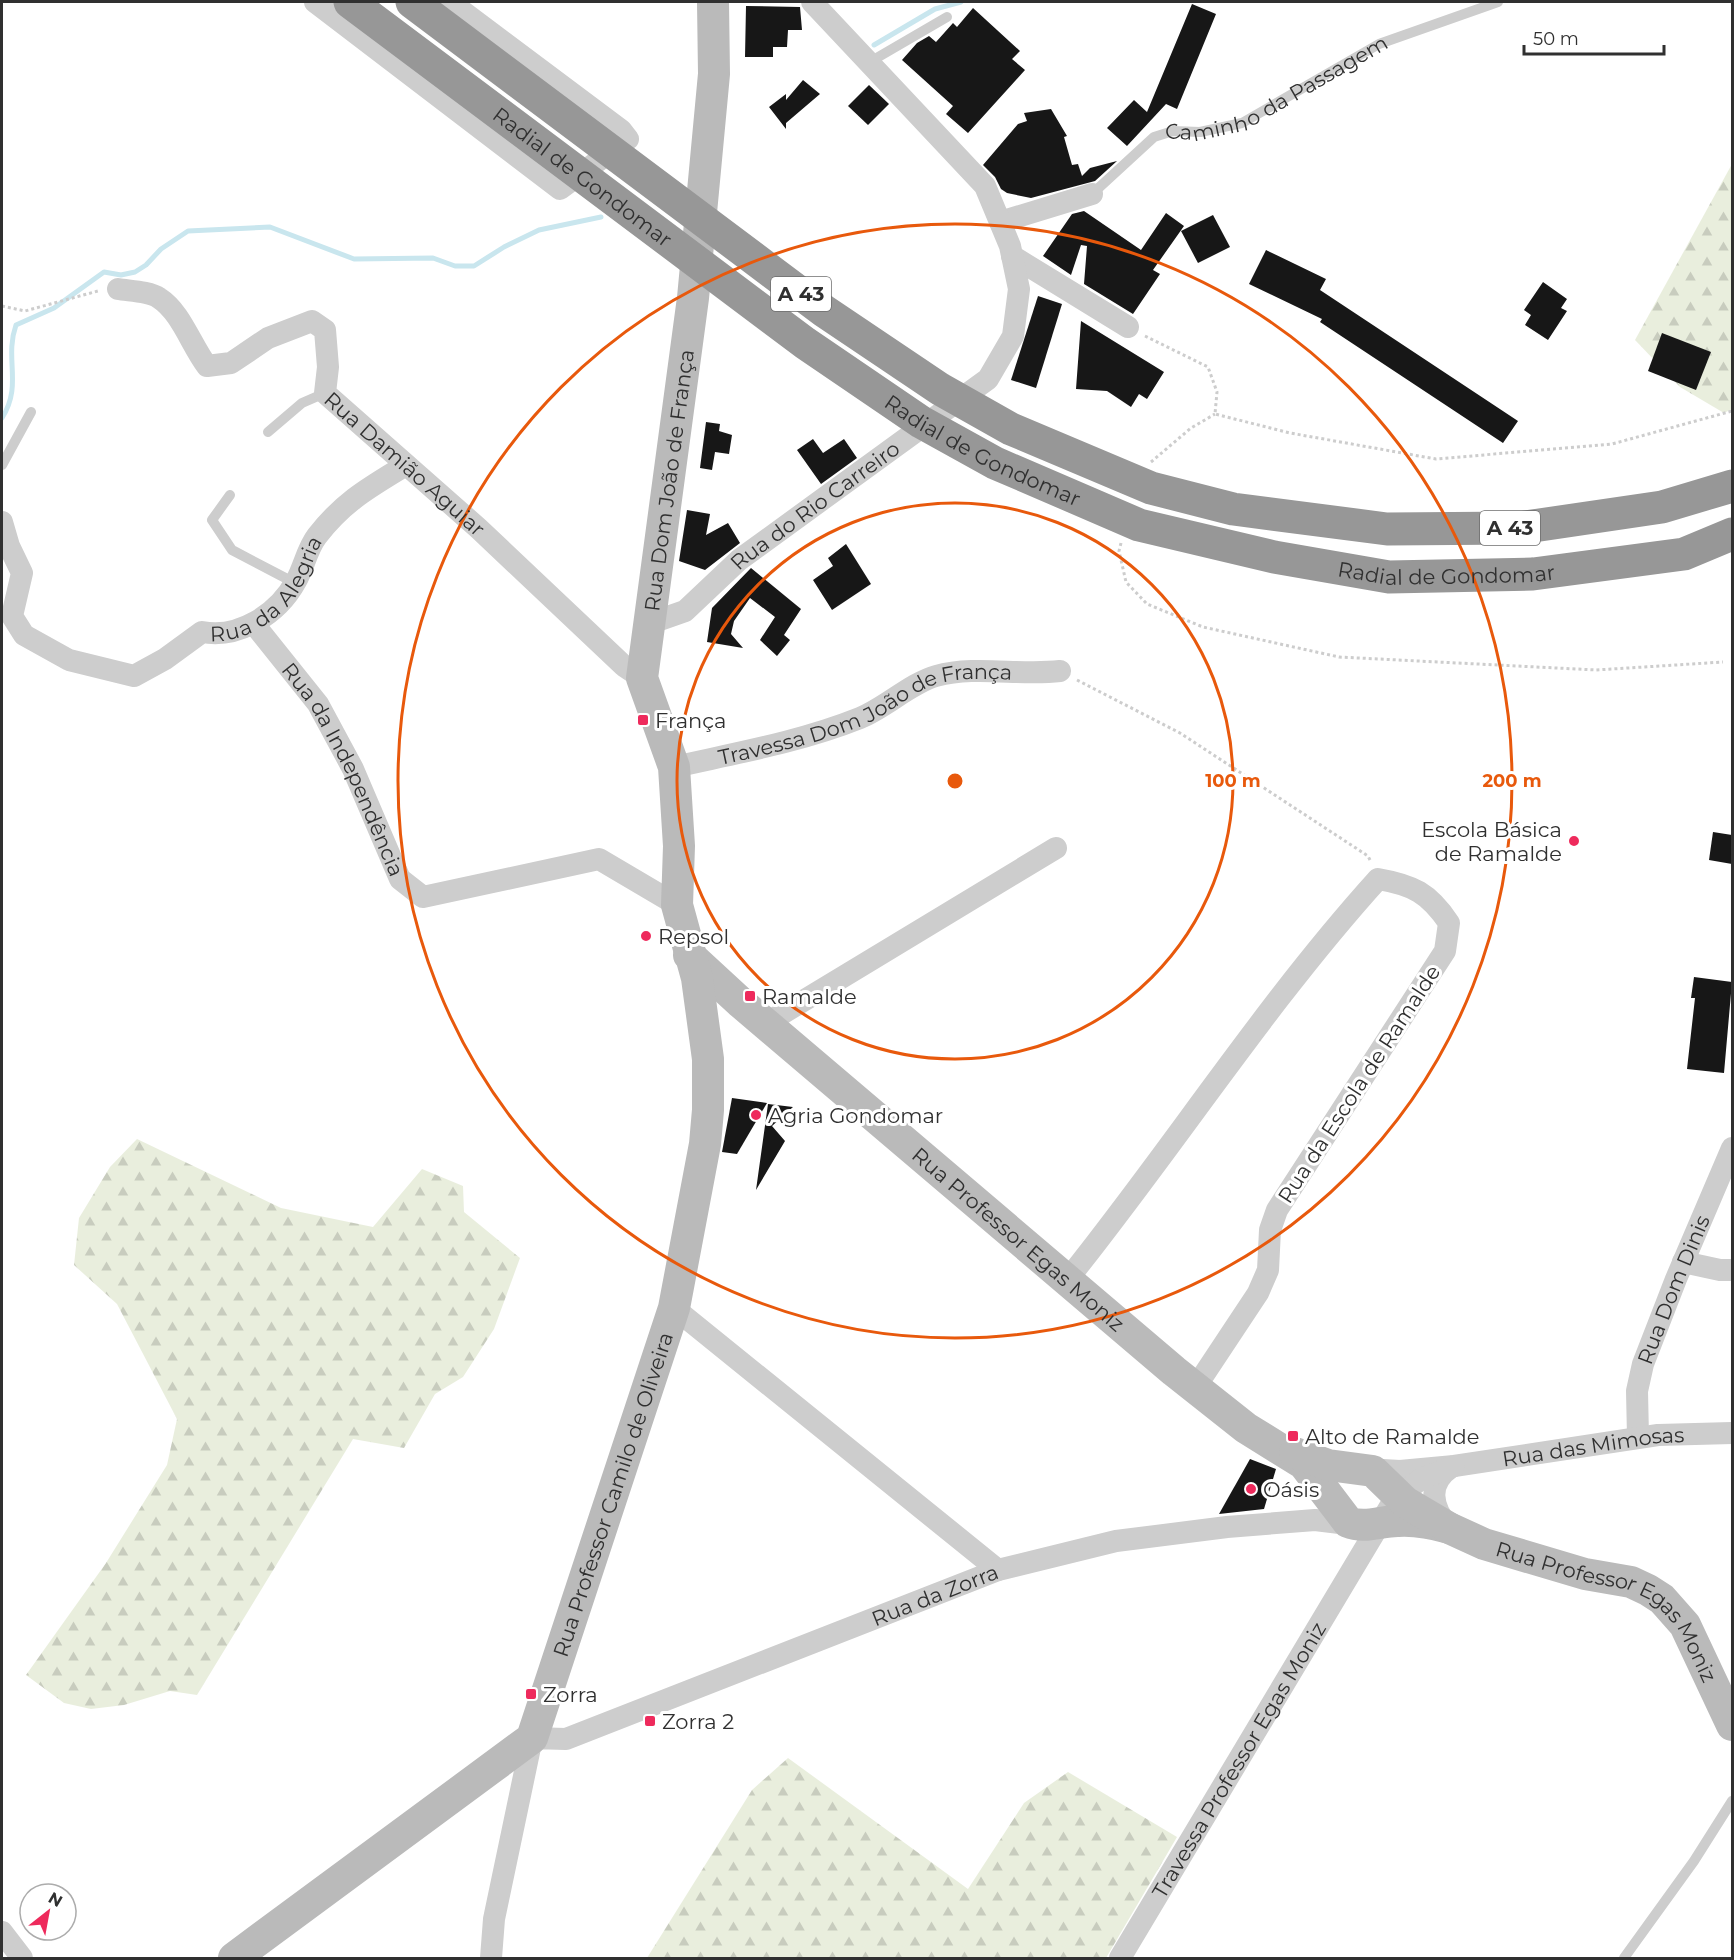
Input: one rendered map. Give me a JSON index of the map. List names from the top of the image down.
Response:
{
  "streets": {
    "highway": ["Radial de Gondomar", "A 43"],
    "main road": ["Rua Dom João de França", "Rua Professor Egas Moniz", "Rua Professor Camilo de Oliveira"],
    "street": [
      "Caminho da Passagem",
      "Rua Damião Aguiar",
      "Rua do Rio Carreiro",
      "Rua da Alegria",
      "Travessa Dom João de França",
      "Rua da Independência",
      "Rua da Escola de Ramalde",
      "Rua Dom Dinis",
      "Rua das Mimosas",
      "Rua da Zorra",
      "Travessa Professor Egas Moniz"
    ]
  },
  "crossings": [
    ["Caminho da Passagem", "Rua do Rio Carreiro"],
    ["Rua Damião Aguiar", "Rua Dom João de França"],
    ["Rua Damião Aguiar", "Rua da Alegria"],
    ["Rua Dom João de França", "Rua do Rio Carreiro"],
    ["Rua Dom João de França", "Travessa Dom João de França"],
    ["Rua Dom João de França", "Rua da Independência"],
    ["Rua Dom João de França", "Rua Professor Egas Moniz"],
    ["Rua Dom João de França", "Rua Professor Camilo de Oliveira"],
    ["Rua da Alegria", "Rua da Independência"],
    ["Rua da Escola de Ramalde", "Rua Professor Egas Moniz"],
    ["Rua Professor Egas Moniz", "Rua das Mimosas"],
    ["Rua Professor Egas Moniz", "Rua Professor Camilo de Oliveira"],
    ["Rua Professor Egas Moniz", "Rua da Zorra"],
    ["Rua Professor Egas Moniz", "Travessa Professor Egas Moniz"],
    ["Rua Dom Dinis", "Rua das Mimosas"],
    ["Rua das Mimosas", "Rua da Zorra"],
    ["Rua das Mimosas", "Travessa Professor Egas Moniz"],
    ["Rua Professor Camilo de Oliveira", "Rua da Zorra"],
    ["Rua da Zorra", "Travessa Professor Egas Moniz"]
  ],
  "places": {
    "transit": [
      "França",
      "Ramalde",
      "Alto de Ramalde",
      "Zorra",
      "Zorra 2"
    ],
    "other": [
      "Escola Básica de Ramalde",
      "Repsol",
      "Agria Gondomar",
      "Oásis"
    ]
  },
  "scale_bar": "50 m",
  "north": "top right",
  "rings": ["100 m", "200 m"]
}
